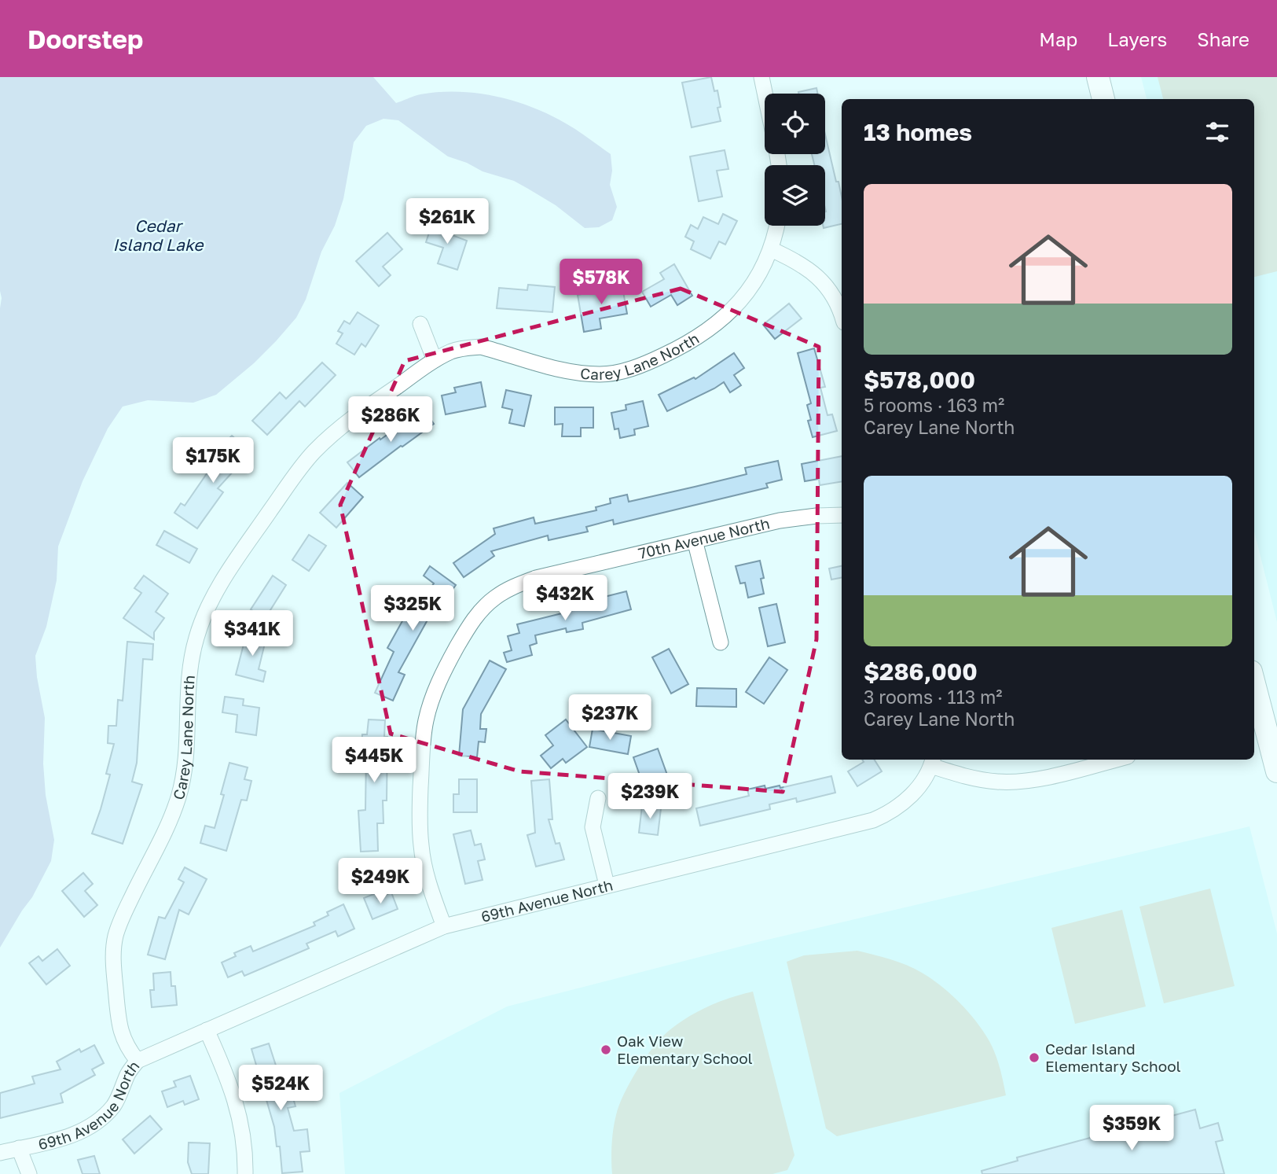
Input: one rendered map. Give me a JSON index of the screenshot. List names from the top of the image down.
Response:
{
  "streets": {
    "street": ["Carey Lane North", "70th Avenue North", "69th Avenue North"]
  },
  "crossings": [
    ["Carey Lane North", "69th Avenue North"],
    ["70th Avenue North", "69th Avenue North"]
  ],
  "water": ["Cedar Island Lake"],
  "places": ["Oak View Elementary School", "Cedar Island Elementary School"],
  "page": {
    "header": "Doorstep",
    "nav": ["Map", "Layers", "Share"],
    "heading": "13 homes",
    "list": [
      {
        "name": "$578,000",
        "note": "5 rooms · 163 m² · Carey Lane North"
      },
      {
        "name": "$286,000",
        "note": "3 rooms · 113 m² · Carey Lane North"
      }
    ],
    "price": [
      "$261K",
      "$578K",
      "$286K",
      "$175K",
      "$432K",
      "$325K",
      "$341K",
      "$237K",
      "$445K",
      "$239K",
      "$249K",
      "$524K",
      "$359K"
    ]
  }
}
